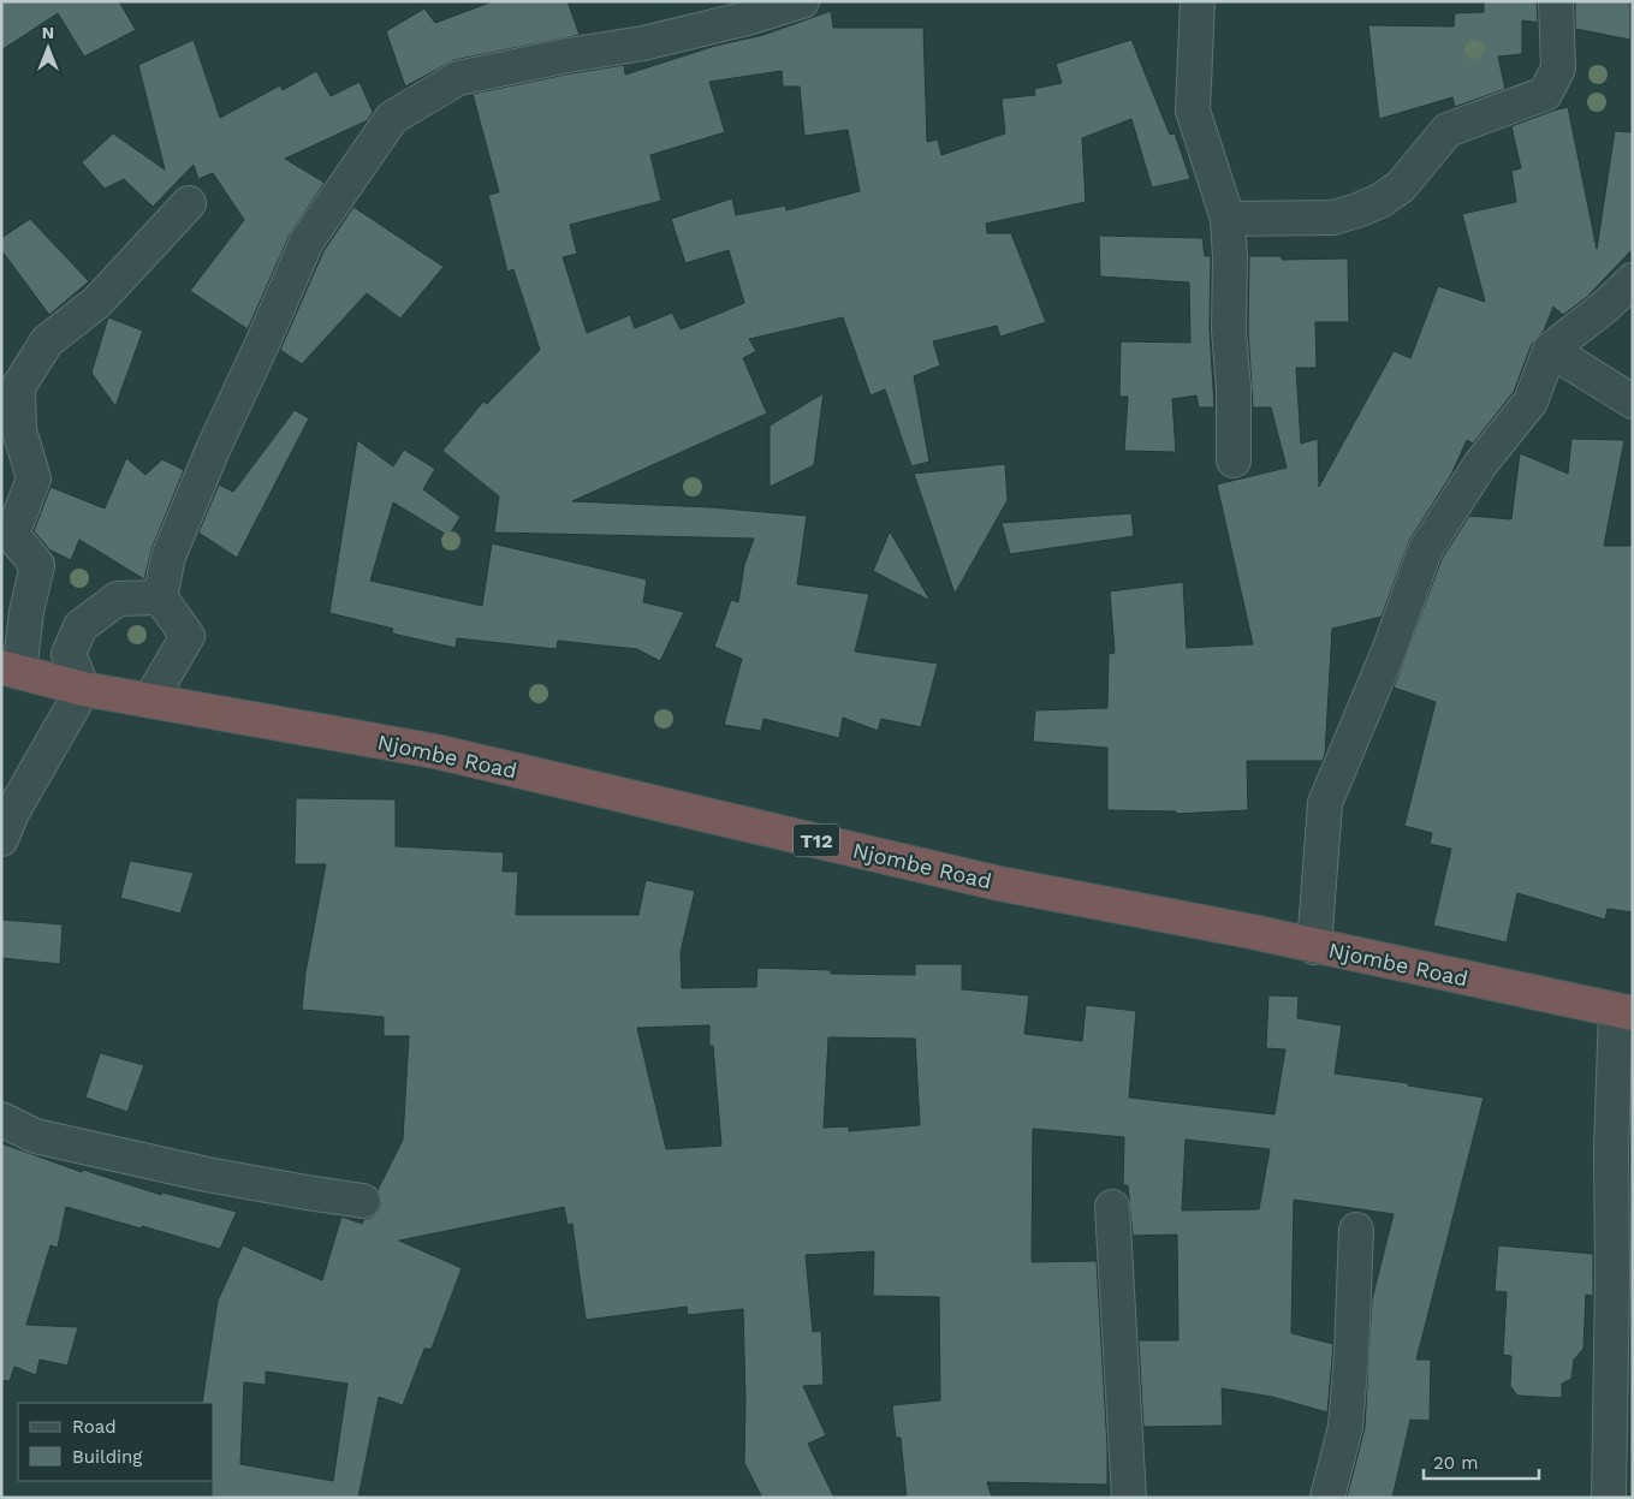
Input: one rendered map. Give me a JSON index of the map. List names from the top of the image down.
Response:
{
  "streets": {
    "highway": ["Njombe Road", "T12"]
  },
  "legend": ["Road", "Building"],
  "scale_bar": "20 m",
  "north": "top"
}
